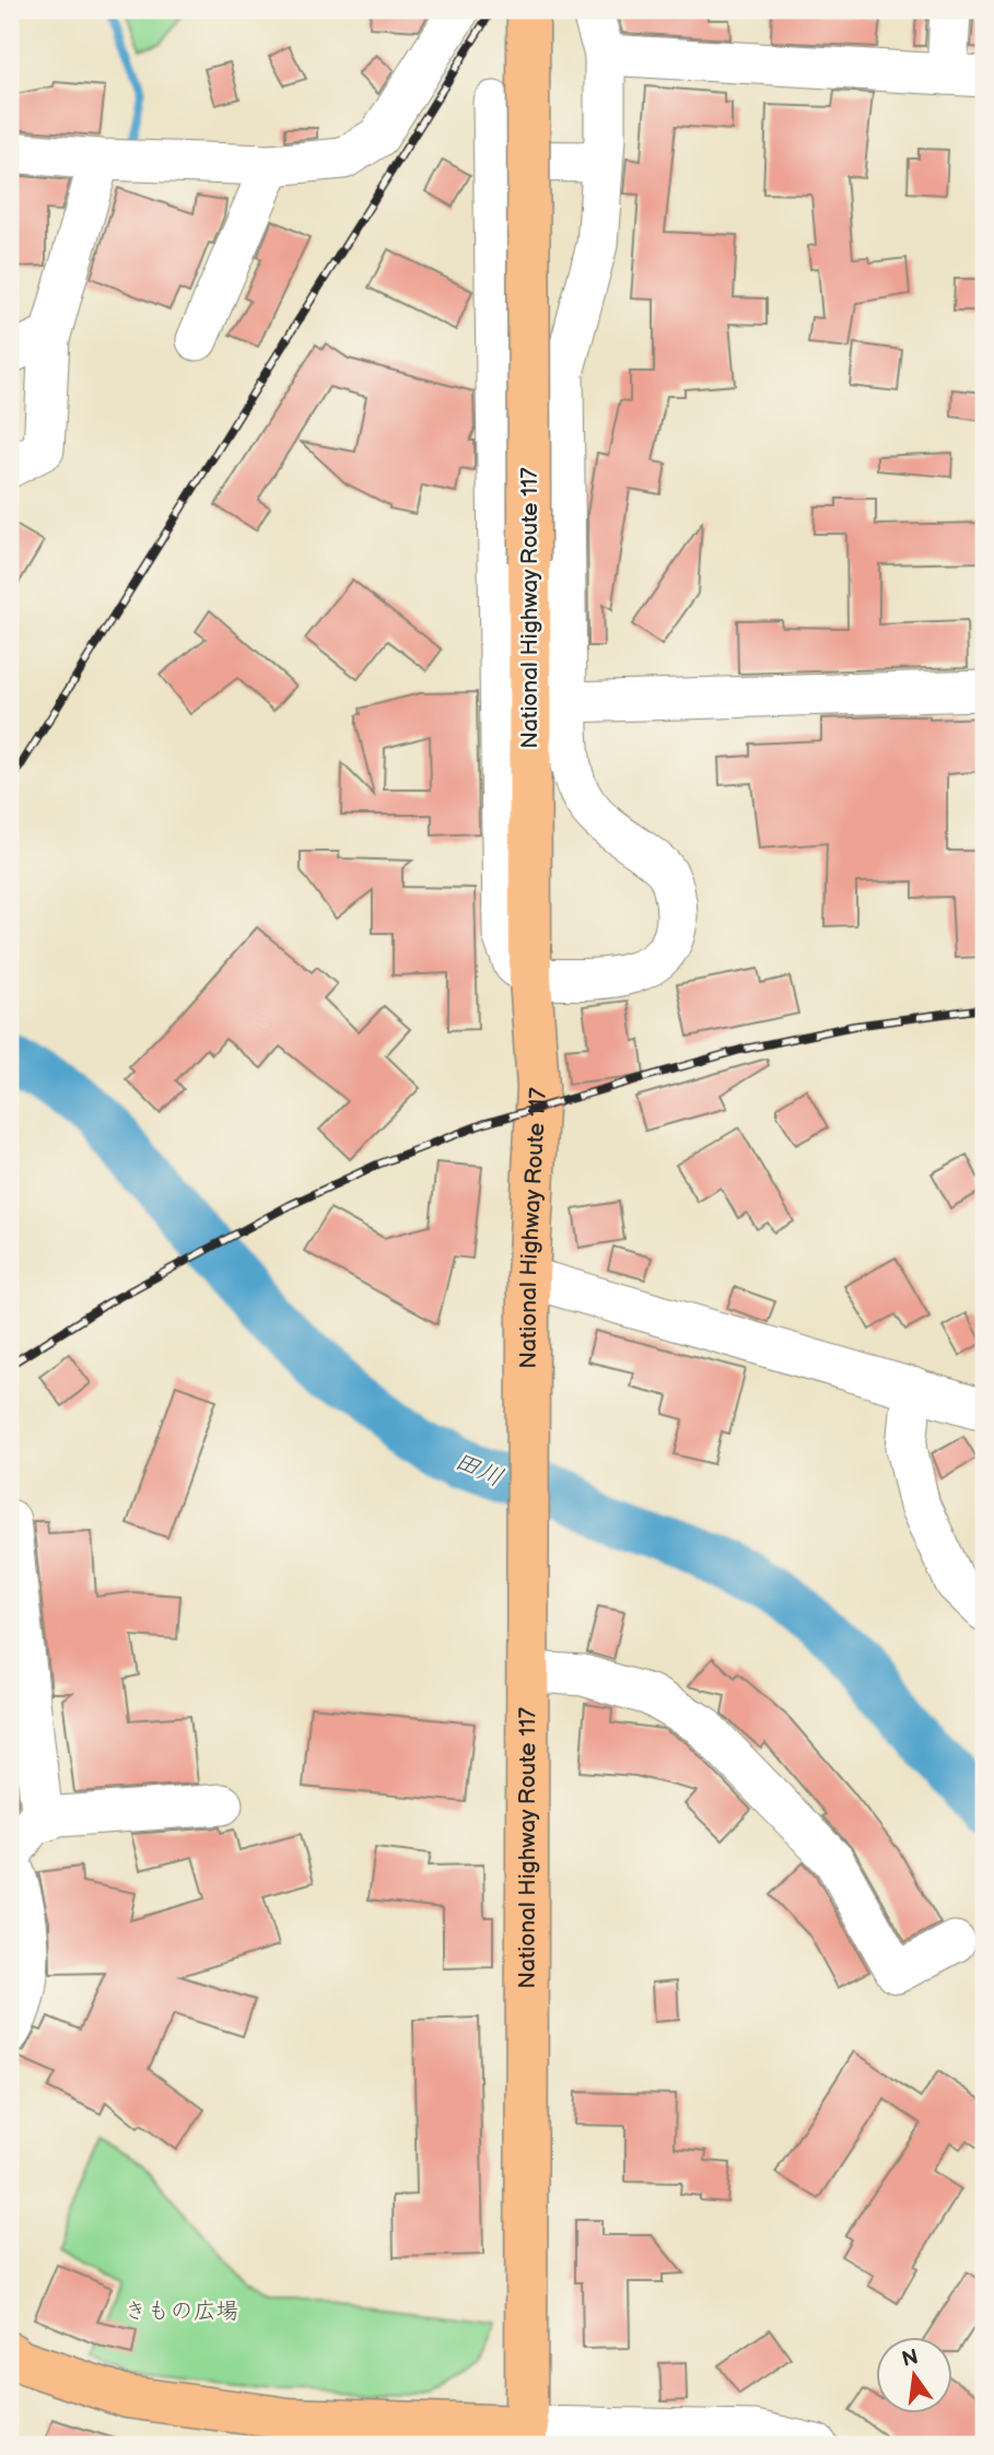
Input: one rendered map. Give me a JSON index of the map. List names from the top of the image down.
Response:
{
  "streets": {
    "main road": ["National Highway Route 117"]
  },
  "water": ["田川"],
  "parks": ["きもの広場"],
  "north": "top"
}
